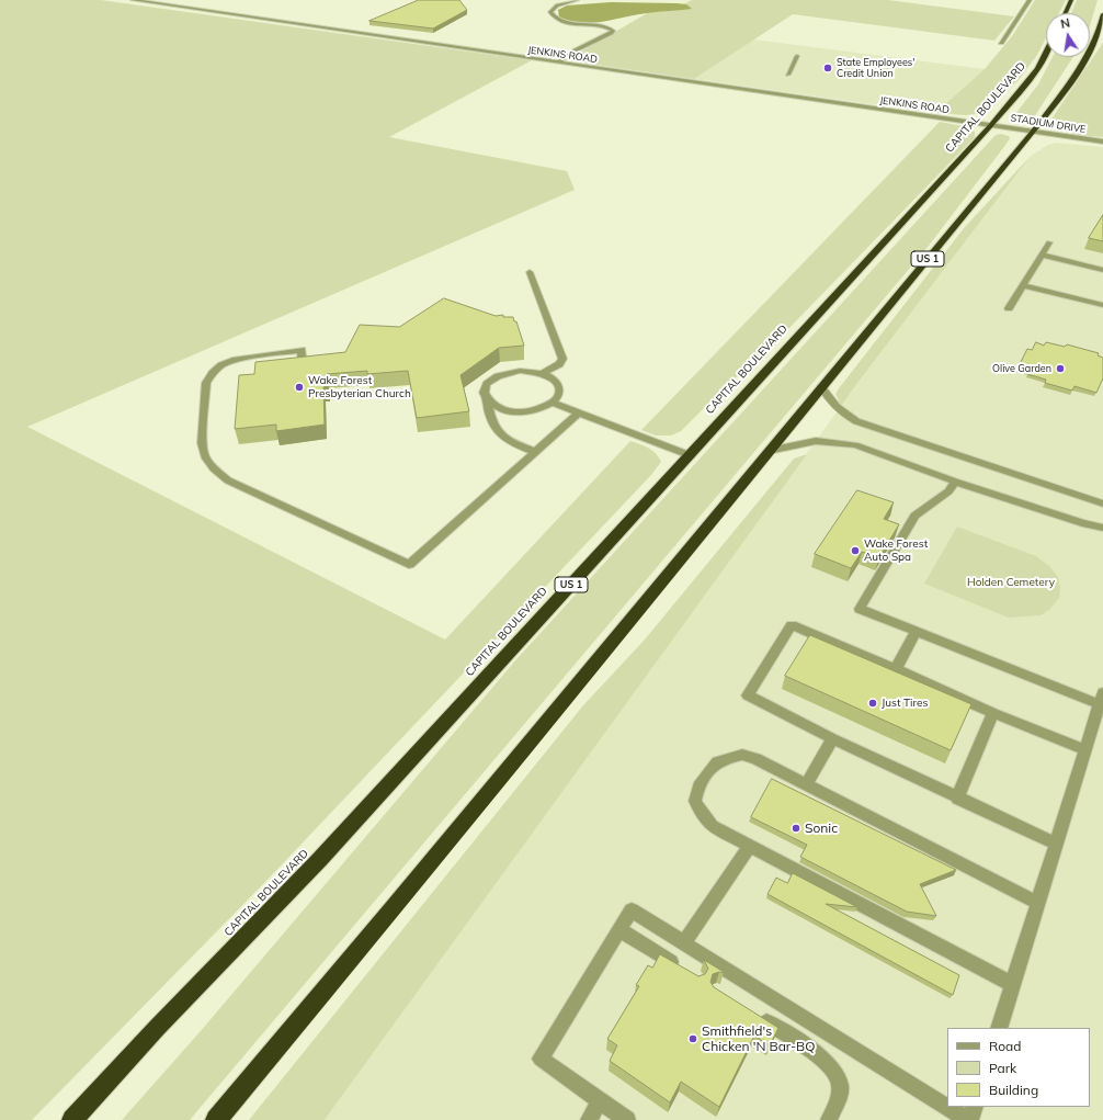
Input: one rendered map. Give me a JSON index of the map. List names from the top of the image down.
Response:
{
  "streets": {
    "highway": ["CAPITAL BOULEVARD", "US 1"],
    "street": ["JENKINS ROAD", "STADIUM DRIVE"]
  },
  "crossings": [
    ["JENKINS ROAD", "CAPITAL BOULEVARD"],
    ["JENKINS ROAD", "STADIUM DRIVE"],
    ["CAPITAL BOULEVARD", "STADIUM DRIVE"],
    ["STADIUM DRIVE", "US 1"]
  ],
  "parks": ["Holden Cemetery"],
  "places": [
    "State Employees' Credit Union",
    "Olive Garden",
    "Wake Forest Presbyterian Church",
    "Wake Forest Auto Spa",
    "Just Tires",
    "Sonic",
    "Smithfield's Chicken 'N Bar-BQ"
  ],
  "legend": ["Road", "Park", "Building"],
  "north": "top"
}
